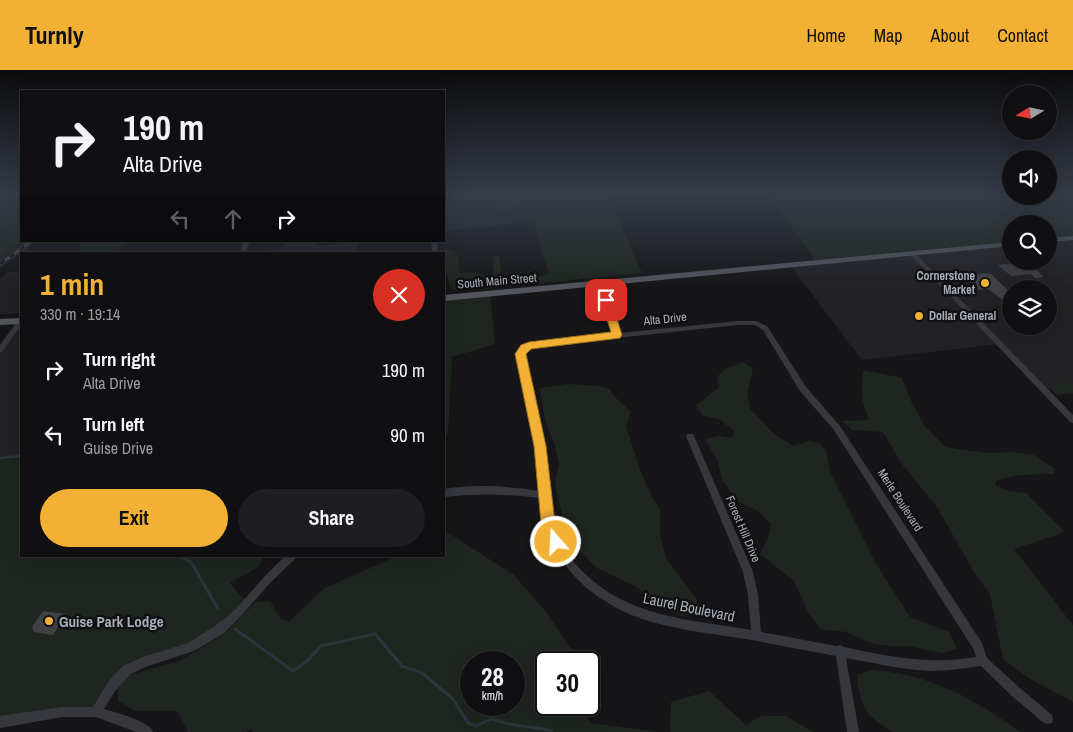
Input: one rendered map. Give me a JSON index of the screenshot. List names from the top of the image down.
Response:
{
  "streets": {
    "main road": ["South Main Street"],
    "street": [
      "Alta Drive",
      "Merle Boulevard",
      "Forest Hill Drive",
      "Laurel Boulevard"
    ]
  },
  "crossings": [
    ["Alta Drive", "Merle Boulevard"],
    ["Alta Drive", "Laurel Boulevard"],
    ["Merle Boulevard", "Laurel Boulevard"],
    ["Forest Hill Drive", "Laurel Boulevard"]
  ],
  "places": ["Cornerstone Market", "Dollar General", "Guise Park Lodge"],
  "north": "left",
  "page": {
    "header": "Turnly",
    "nav": [
      "Home",
      "Map",
      "About",
      "Contact"
    ],
    "turn": ["190 m", "Alta Drive"],
    "heading": ["1 min", "330 m · 19:14"],
    "list": [
      {
        "name": "Turn right",
        "note": "Alta Drive",
        "value": "190 m"
      },
      {
        "name": "Turn left",
        "note": "Guise Drive",
        "value": "90 m"
      }
    ],
    "buttons": ["Exit", "Share"],
    "speed": "28 km/h",
    "limit": "30"
  }
}
